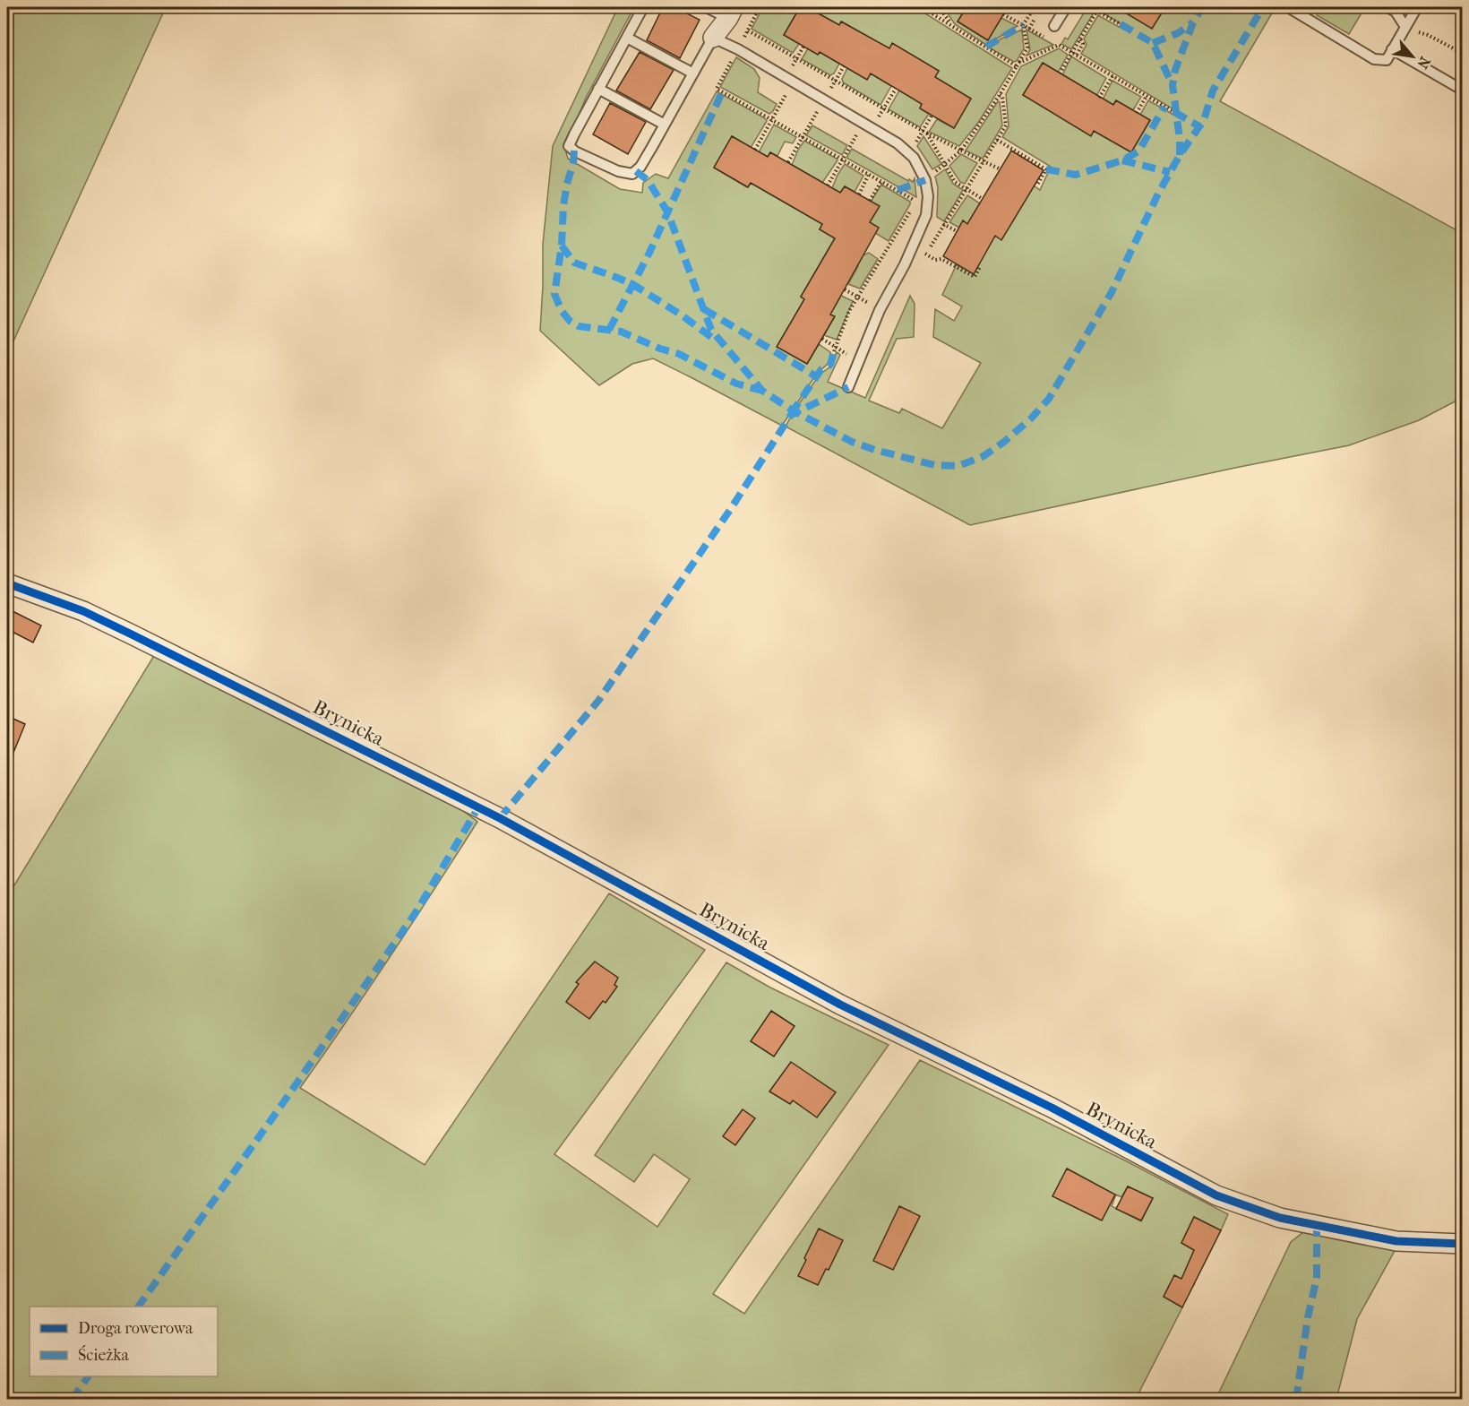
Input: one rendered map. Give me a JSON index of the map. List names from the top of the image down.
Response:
{
  "streets": {
    "street": ["Brynicka"]
  },
  "legend": ["Droga rowerowa", "Ścieżka"],
  "north": "bottom right"
}
